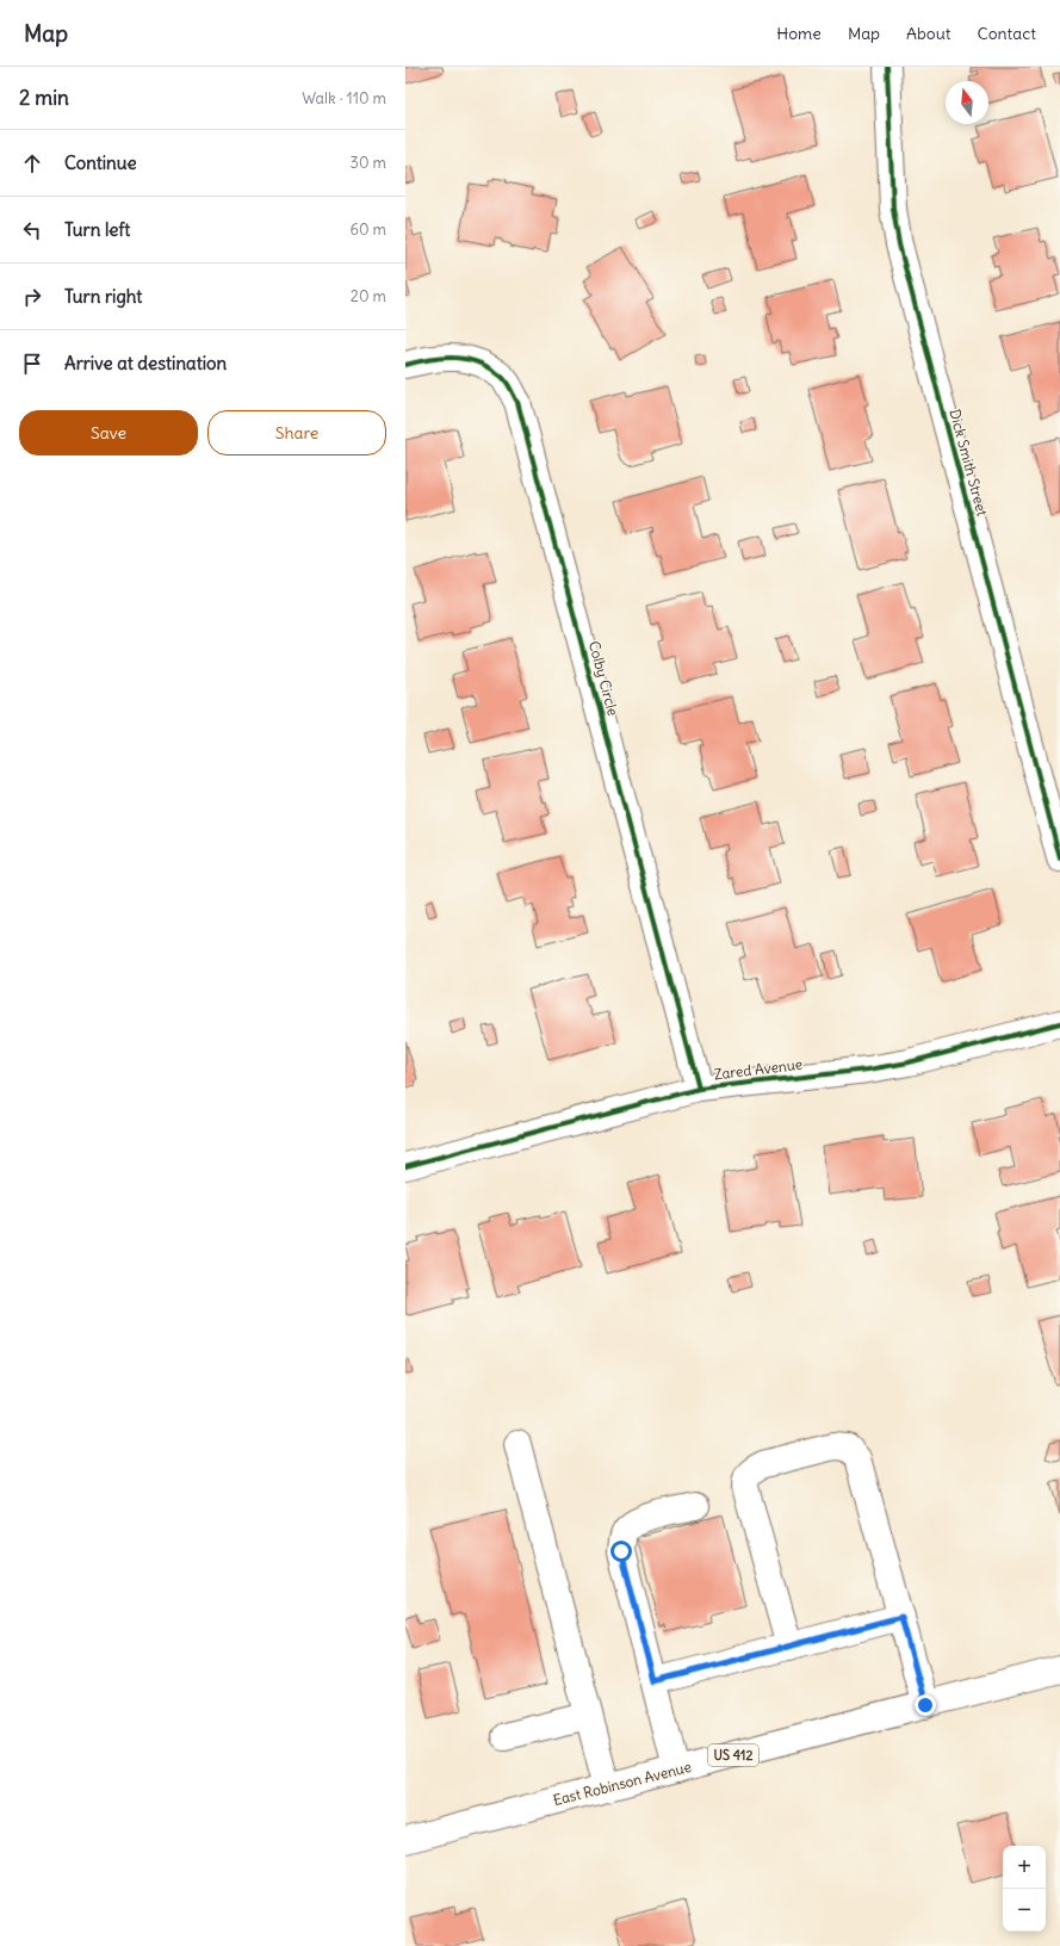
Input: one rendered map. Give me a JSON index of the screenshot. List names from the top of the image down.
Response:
{
  "streets": {
    "main road": [
      "Dick Smith Street",
      "Colby Circle",
      "Zared Avenue",
      "US 412",
      "East Robinson Avenue"
    ]
  },
  "crossings": [
    ["Colby Circle", "Zared Avenue"]
  ],
  "north": "top",
  "page": {
    "header": "Map",
    "nav": [
      "Home",
      "Map",
      "About",
      "Contact"
    ],
    "heading": ["2 min", "Walk · 110 m"],
    "list": [
      ["Continue", "30 m"],
      ["Turn left", "60 m"],
      ["Turn right", "20 m"],
      "Arrive at destination"
    ],
    "buttons": ["Save", "Share"],
    "map_buttons": ["+", "−"]
  }
}
